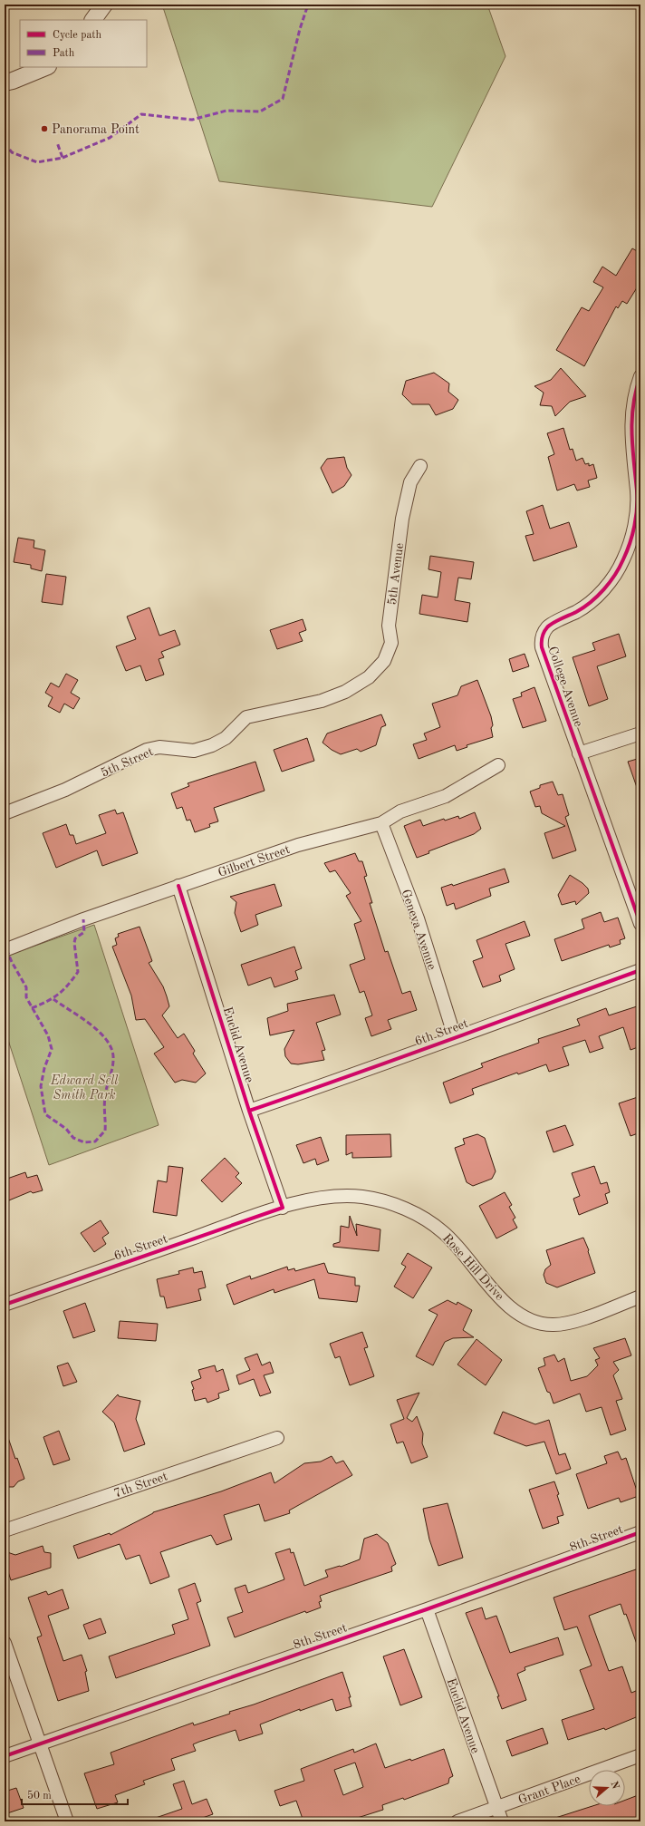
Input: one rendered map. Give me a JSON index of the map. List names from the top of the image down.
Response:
{
  "streets": {
    "street": [
      "5th Avenue",
      "College Avenue",
      "5th Street",
      "Gilbert Street",
      "Geneva Avenue",
      "6th Street",
      "Euclid Avenue",
      "Rose Hill Drive",
      "7th Street",
      "8th Street",
      "Grant Place"
    ]
  },
  "crossings": [
    ["5th Avenue", "5th Street"],
    ["Gilbert Street", "Geneva Avenue"],
    ["Gilbert Street", "Euclid Avenue"],
    ["Geneva Avenue", "6th Street"],
    ["6th Street", "Euclid Avenue"],
    ["6th Street", "Rose Hill Drive"],
    ["Euclid Avenue", "Rose Hill Drive"],
    ["Euclid Avenue", "8th Street"],
    ["Euclid Avenue", "Grant Place"]
  ],
  "parks": ["Edward Sell Smith Park"],
  "places": ["Panorama Point"],
  "legend": ["Cycle path", "Path"],
  "scale_bar": "50 m",
  "north": "right"
}
